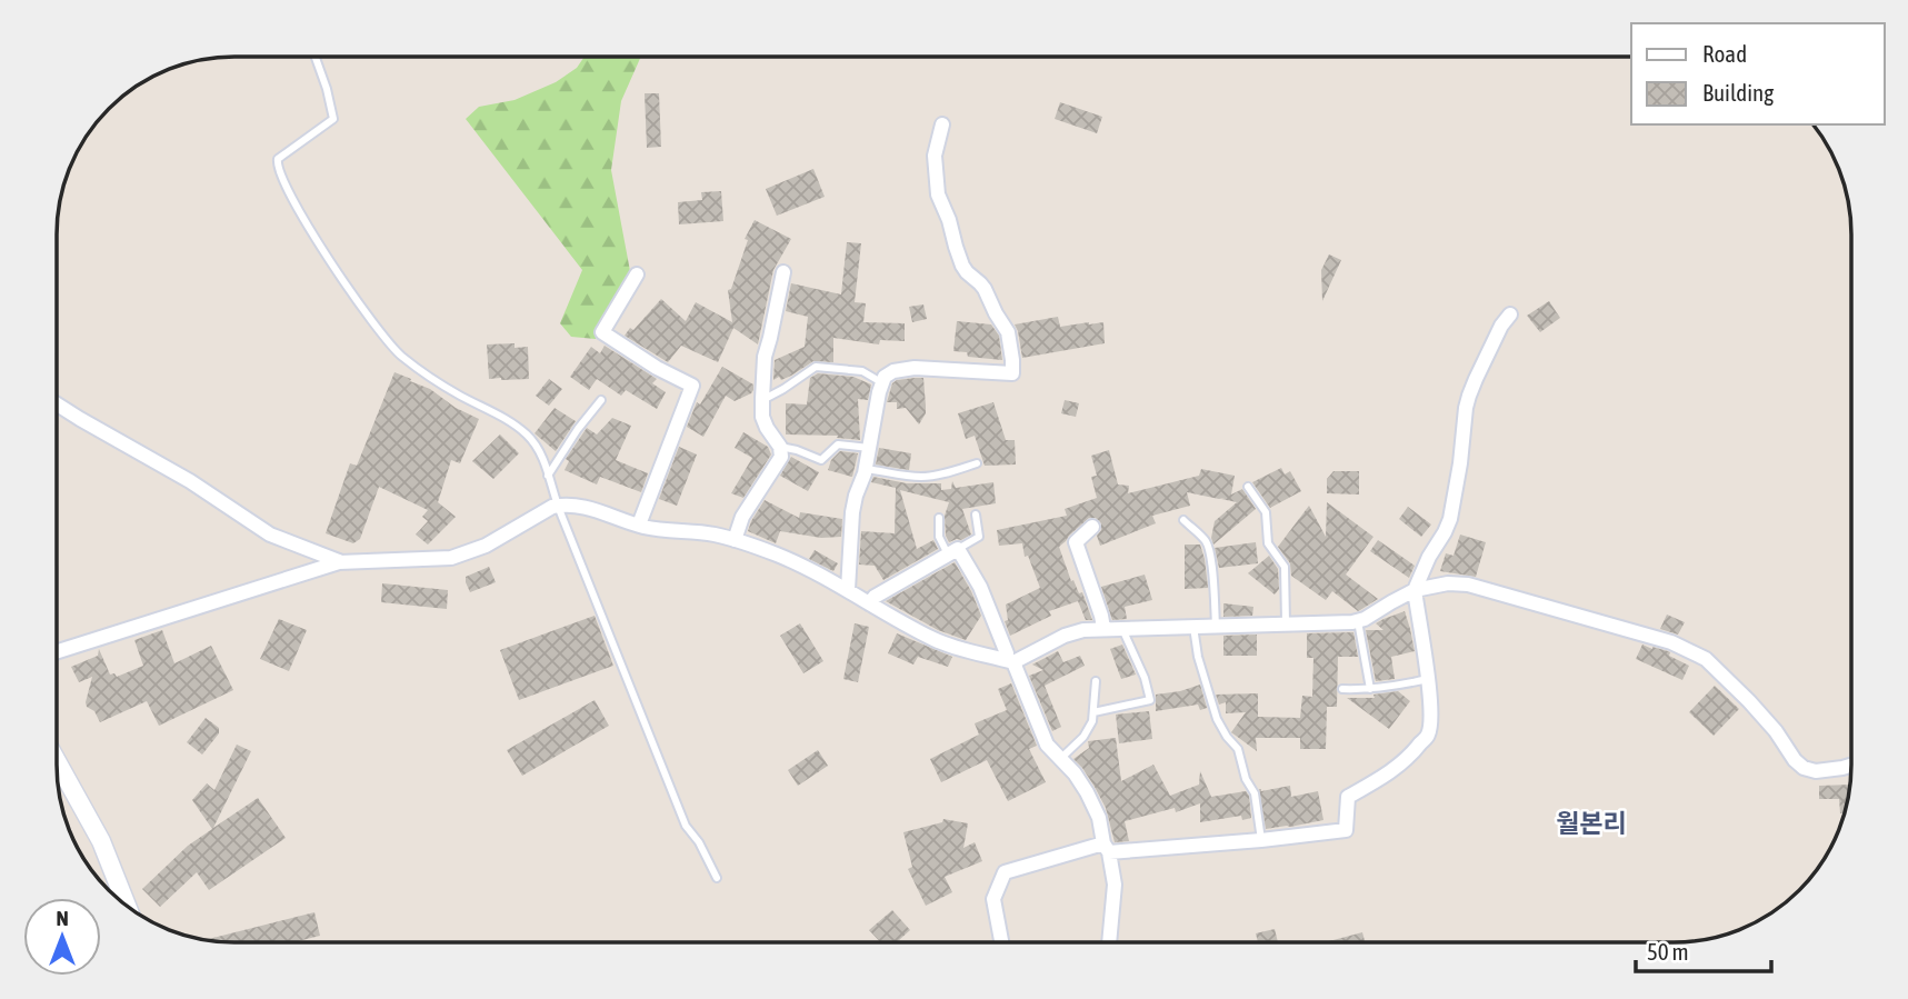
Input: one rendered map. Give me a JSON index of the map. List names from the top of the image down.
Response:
{
  "districts": ["월본리"],
  "legend": ["Road", "Building"],
  "scale_bar": "50 m",
  "north": "top"
}
